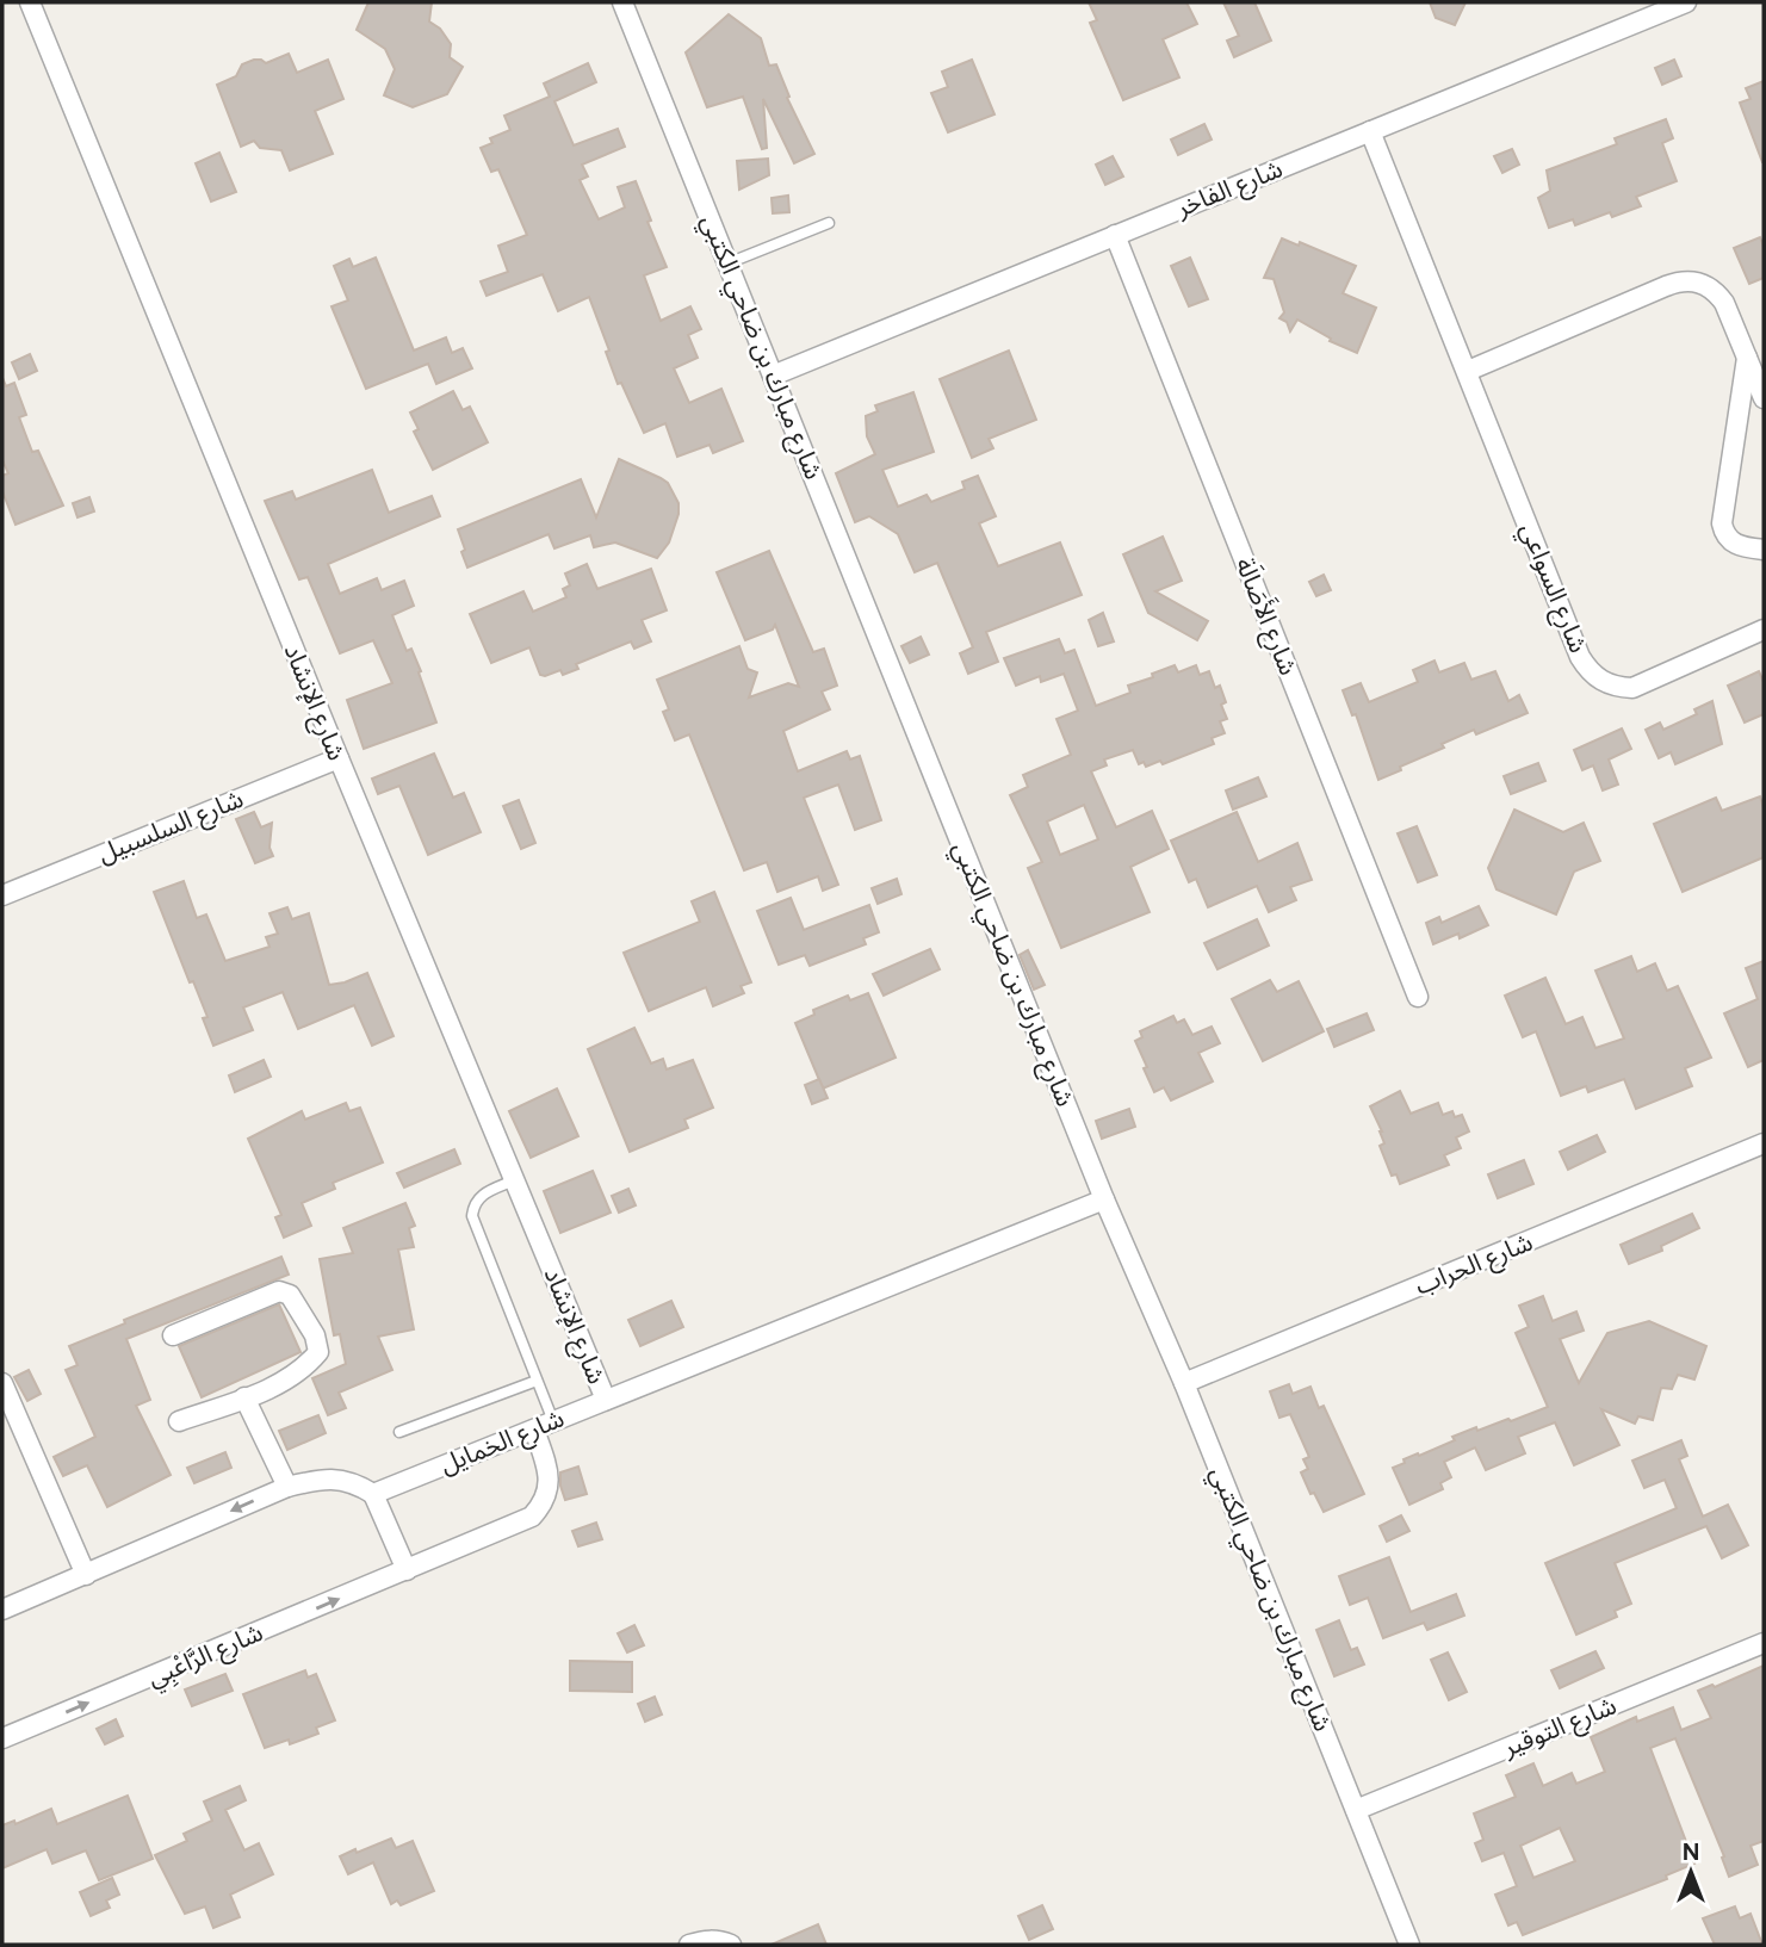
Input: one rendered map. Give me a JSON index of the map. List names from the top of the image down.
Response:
{
  "streets": {
    "street": [
      "شارع الفاخر",
      "شارع مبارك بن ضاحي الكتبي",
      "شارع السواعي",
      "شارع الأَصَالَة",
      "شارع الإنشاد",
      "شارع السلسبيل",
      "شارع الحراب",
      "شارع الخمايل",
      "شارع الرَّاعْبِي",
      "شارع التوقير"
    ]
  },
  "crossings": [
    ["شارع الفاخر", "شارع مبارك بن ضاحي الكتبي"],
    ["شارع الفاخر", "شارع السواعي"],
    ["شارع الفاخر", "شارع الأَصَالَة"],
    ["شارع مبارك بن ضاحي الكتبي", "شارع الحراب"],
    ["شارع مبارك بن ضاحي الكتبي", "شارع الخمايل"],
    ["شارع مبارك بن ضاحي الكتبي", "شارع التوقير"],
    ["شارع الإنشاد", "شارع السلسبيل"],
    ["شارع الإنشاد", "شارع الخمايل"],
    ["شارع الخمايل", "شارع الرَّاعْبِي"]
  ],
  "north": "top"
}
